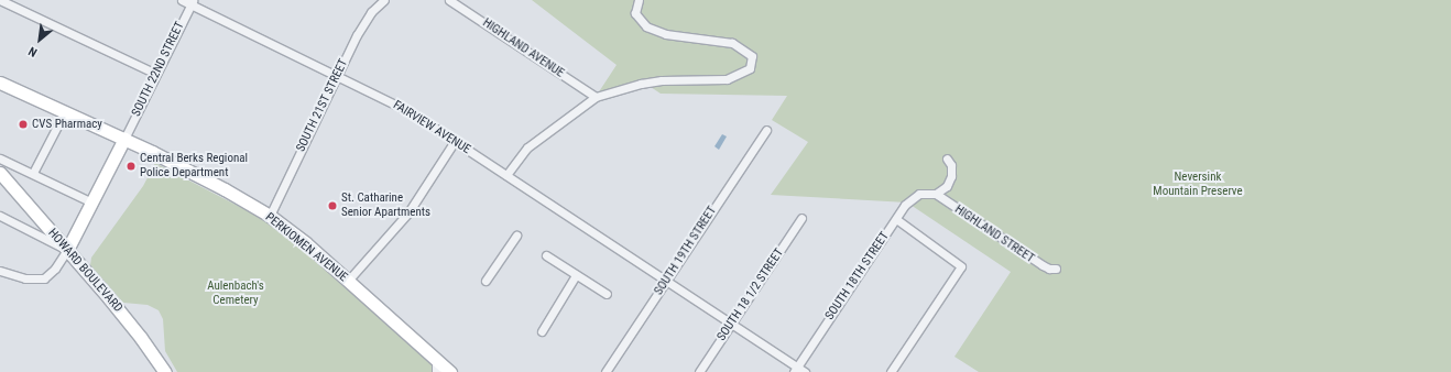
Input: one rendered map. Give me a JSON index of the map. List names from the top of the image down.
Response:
{
  "streets": {
    "main road": ["PERKIOMEN AVENUE", "HOWARD BOULEVARD"],
    "street": [
      "HIGHLAND AVENUE",
      "SOUTH 22ND STREET",
      "SOUTH 21ST STREET",
      "FAIRVIEW AVENUE",
      "HIGHLAND STREET",
      "SOUTH 19TH STREET",
      "SOUTH 18TH STREET",
      "SOUTH 18 1/2 STREET"
    ]
  },
  "crossings": [
    ["SOUTH 22ND STREET", "FAIRVIEW AVENUE"],
    ["SOUTH 22ND STREET", "PERKIOMEN AVENUE"],
    ["SOUTH 21ST STREET", "FAIRVIEW AVENUE"],
    ["SOUTH 21ST STREET", "PERKIOMEN AVENUE"],
    ["FAIRVIEW AVENUE", "SOUTH 19TH STREET"],
    ["FAIRVIEW AVENUE", "SOUTH 18TH STREET"],
    ["FAIRVIEW AVENUE", "SOUTH 18 1/2 STREET"],
    ["HIGHLAND STREET", "SOUTH 18TH STREET"]
  ],
  "parks": ["Neversink Mountain Preserve", "Aulenbach's Cemetery"],
  "places": ["CVS Pharmacy", "Central Berks Regional Police Department", "St. Catharine Senior Apartments"],
  "north": "bottom left"
}
